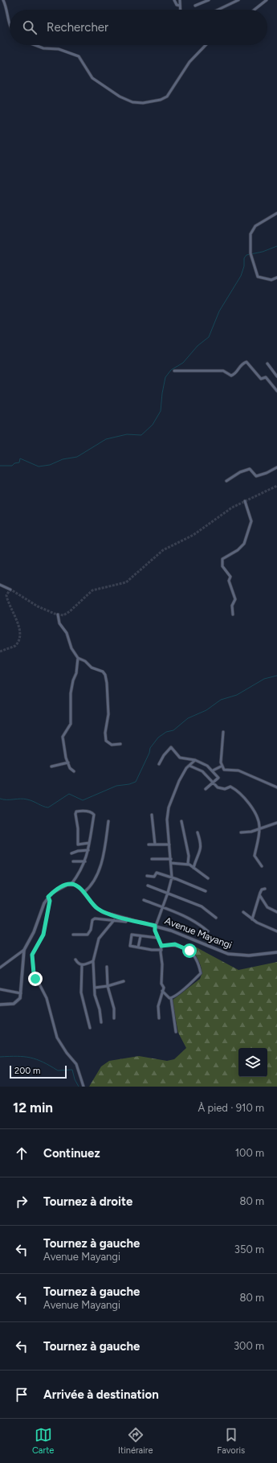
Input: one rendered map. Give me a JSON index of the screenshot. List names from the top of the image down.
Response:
{
  "streets": {
    "street": ["Avenue Mayangi"]
  },
  "scale_bar": "200 m",
  "page": {
    "search": "Rechercher",
    "scale": "200 m",
    "heading": ["12 min", "À pied · 910 m"],
    "list": [
      ["Continuez", "100 m"],
      ["Tournez à droite", "80 m"],
      ["Tournez à gauche", "Avenue Mayangi", "350 m"],
      ["Tournez à gauche", "Avenue Mayangi", "80 m"],
      ["Tournez à gauche", "300 m"],
      "Arrivée à destination"
    ],
    "nav": ["Carte", "Itinéraire", "Favoris"]
  }
}
